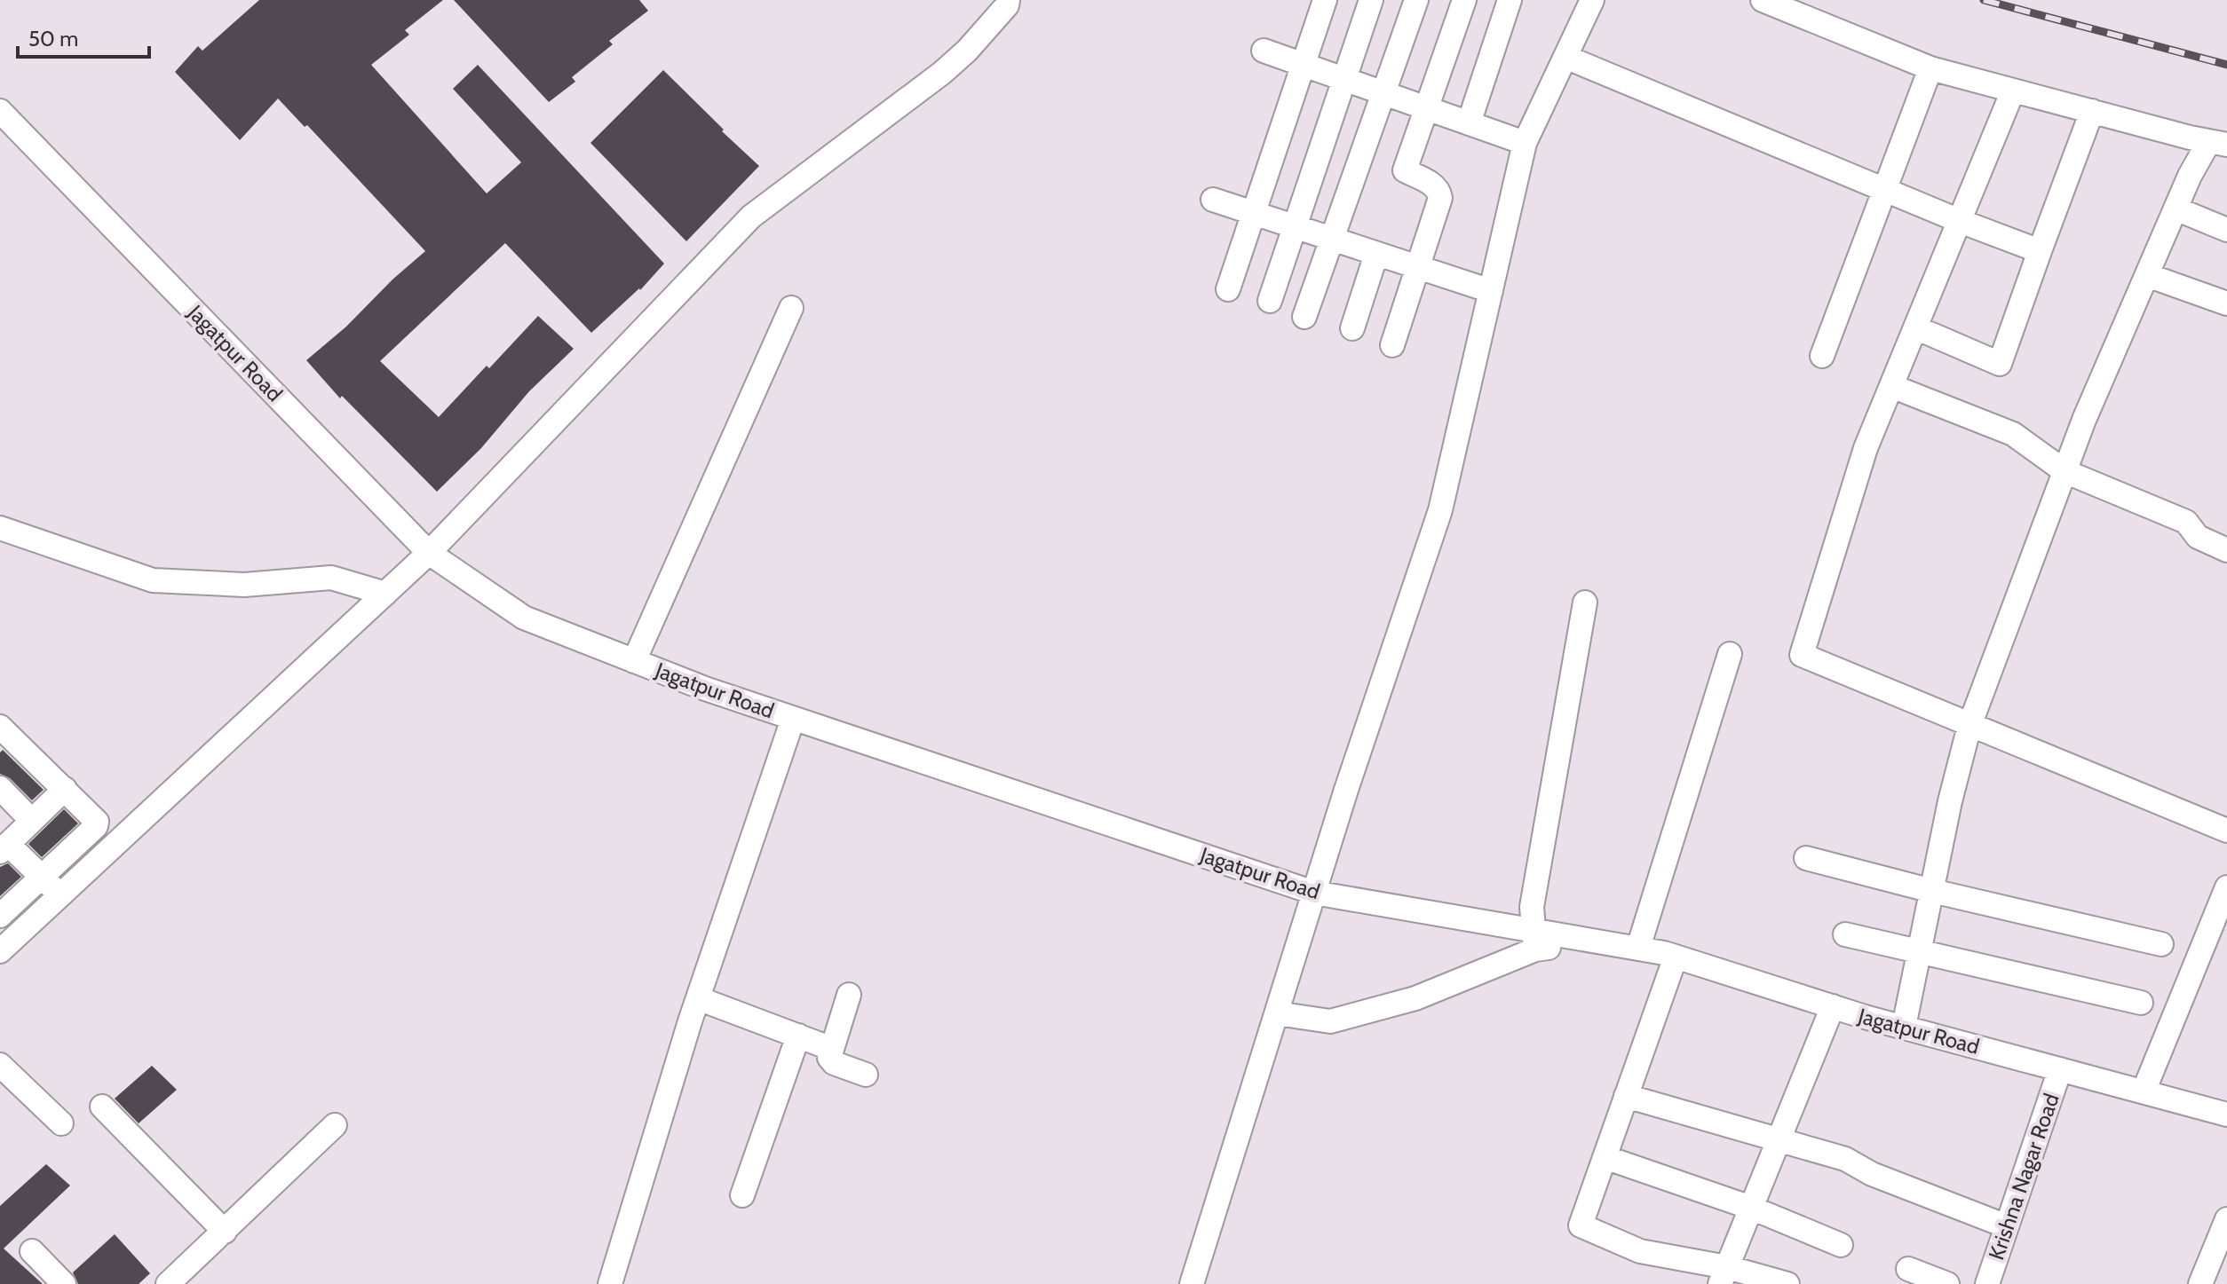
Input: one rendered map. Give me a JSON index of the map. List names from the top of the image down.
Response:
{
  "streets": {
    "street": ["Jagatpur Road", "Krishna Nagar Road"]
  },
  "crossings": [
    ["Jagatpur Road", "Krishna Nagar Road"]
  ],
  "scale_bar": "50 m"
}
